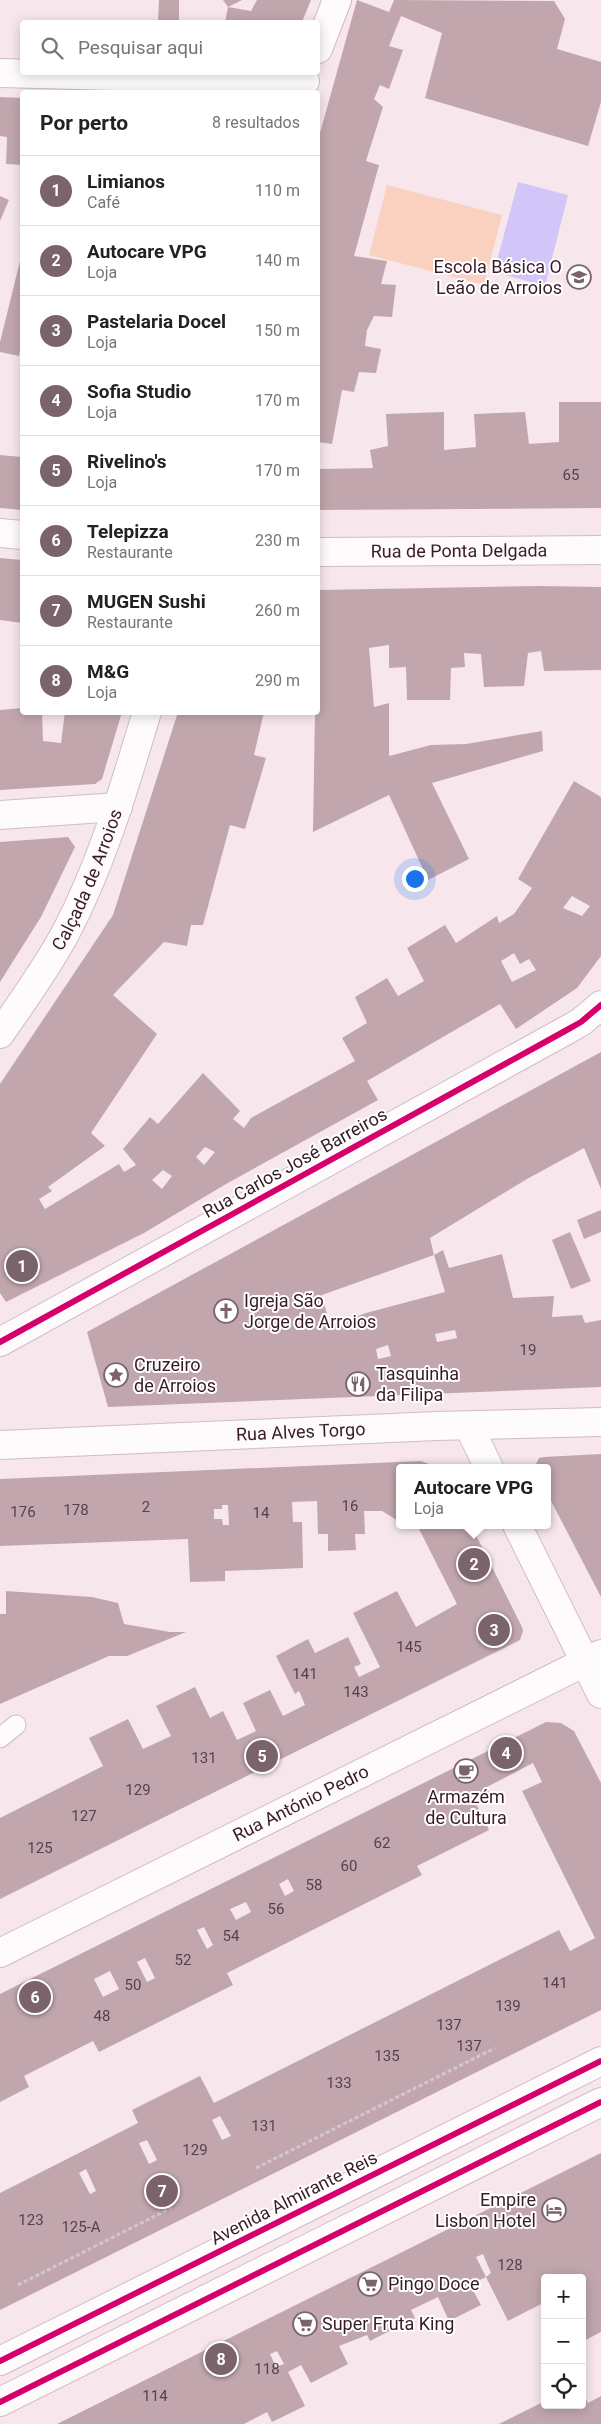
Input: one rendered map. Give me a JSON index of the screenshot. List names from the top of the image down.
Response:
{
  "streets": {
    "street": [
      "Rua de Ponta Delgada",
      "Calçada de Arroios",
      "Rua Carlos José Barreiros",
      "Rua Alves Torgo",
      "Rua António Pedro",
      "Avenida Almirante Reis"
    ]
  },
  "places": {
    "school or university": ["Escola Básica O Leão de Arroios"],
    "church": ["Igreja São Jorge de Arroios"],
    "place": ["Cruzeiro de Arroios"],
    "restaurant": ["Tasquinha da Filipa"],
    "cafe": ["Armazém de Cultura"],
    "hotel": ["Empire Lisbon Hotel"],
    "supermarket": ["Pingo Doce", "Super Fruta King"]
  },
  "house_numbers": [
    "65",
    "19",
    "16",
    "2",
    "178",
    "176",
    "14",
    "145",
    "141",
    "143",
    "131",
    "129",
    "127",
    "62",
    "125",
    "60",
    "58",
    "56",
    "54",
    "52",
    "141",
    "50",
    "139",
    "48",
    "137",
    "137",
    "135",
    "133",
    "131",
    "129",
    "123",
    "125-A",
    "128",
    "118",
    "114"
  ],
  "page": {
    "search": "Pesquisar aqui",
    "heading": ["Por perto", "8 resultados"],
    "list": [
      {
        "mark": "1",
        "name": "Limianos",
        "note": "Café",
        "value": "110 m"
      },
      {
        "mark": "2",
        "name": "Autocare VPG",
        "note": "Loja",
        "value": "140 m"
      },
      {
        "mark": "3",
        "name": "Pastelaria Docel",
        "note": "Loja",
        "value": "150 m"
      },
      {
        "mark": "4",
        "name": "Sofia Studio",
        "note": "Loja",
        "value": "170 m"
      },
      {
        "mark": "5",
        "name": "Rivelino's",
        "note": "Loja",
        "value": "170 m"
      },
      {
        "mark": "6",
        "name": "Telepizza",
        "note": "Restaurante",
        "value": "230 m"
      },
      {
        "mark": "7",
        "name": "MUGEN Sushi",
        "note": "Restaurante",
        "value": "260 m"
      },
      {
        "mark": "8",
        "name": "M&G",
        "note": "Loja",
        "value": "290 m"
      }
    ],
    "pins": [
      "1",
      "2",
      "3",
      "4",
      "5",
      "6",
      "7",
      "8"
    ],
    "popup": ["Autocare VPG", "Loja"],
    "map_buttons": ["+", "−"]
  }
}
